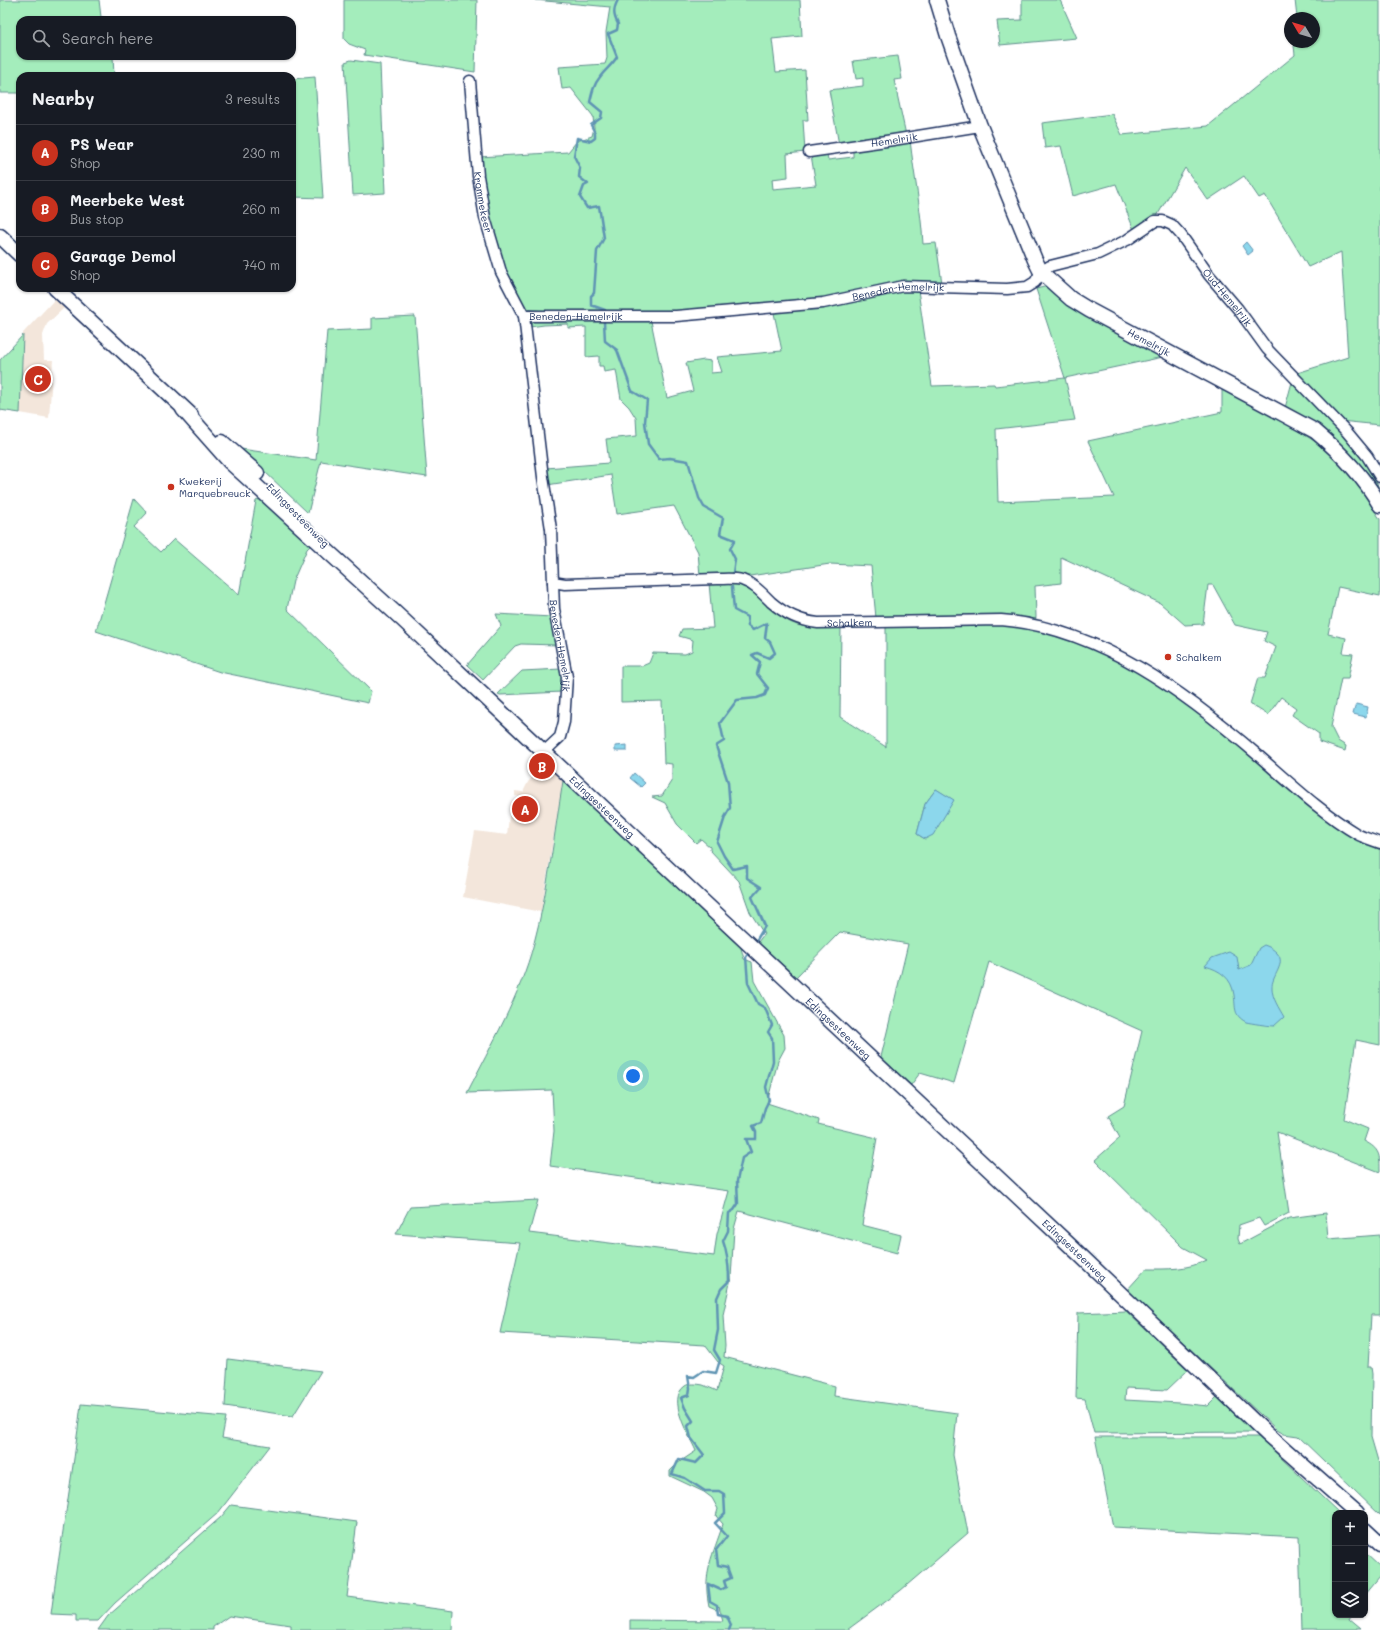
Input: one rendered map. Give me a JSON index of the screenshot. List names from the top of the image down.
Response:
{
  "streets": {
    "main road": ["Hemelrijk", "Edingsesteenweg"],
    "street": [
      "Krommekeer",
      "Beneden-Hemelrijk",
      "Oud-Hemelrijk",
      "Schalkem"
    ]
  },
  "crossings": [
    ["Hemelrijk", "Beneden-Hemelrijk"],
    ["Hemelrijk", "Oud-Hemelrijk"],
    ["Krommekeer", "Beneden-Hemelrijk"],
    ["Beneden-Hemelrijk", "Oud-Hemelrijk"],
    ["Beneden-Hemelrijk", "Edingsesteenweg"],
    ["Beneden-Hemelrijk", "Schalkem"]
  ],
  "places": ["Kwekerij Marquebreuck", "Schalkem"],
  "north": "top left",
  "page": {
    "search": "Search here",
    "heading": ["Nearby", "3 results"],
    "list": [
      {
        "mark": "A",
        "name": "PS Wear",
        "note": "Shop",
        "value": "230 m"
      },
      {
        "mark": "B",
        "name": "Meerbeke West",
        "note": "Bus stop",
        "value": "260 m"
      },
      {
        "mark": "C",
        "name": "Garage Demol",
        "note": "Shop",
        "value": "740 m"
      }
    ],
    "pins": ["C", "B", "A"],
    "map_buttons": ["+", "−"]
  }
}
